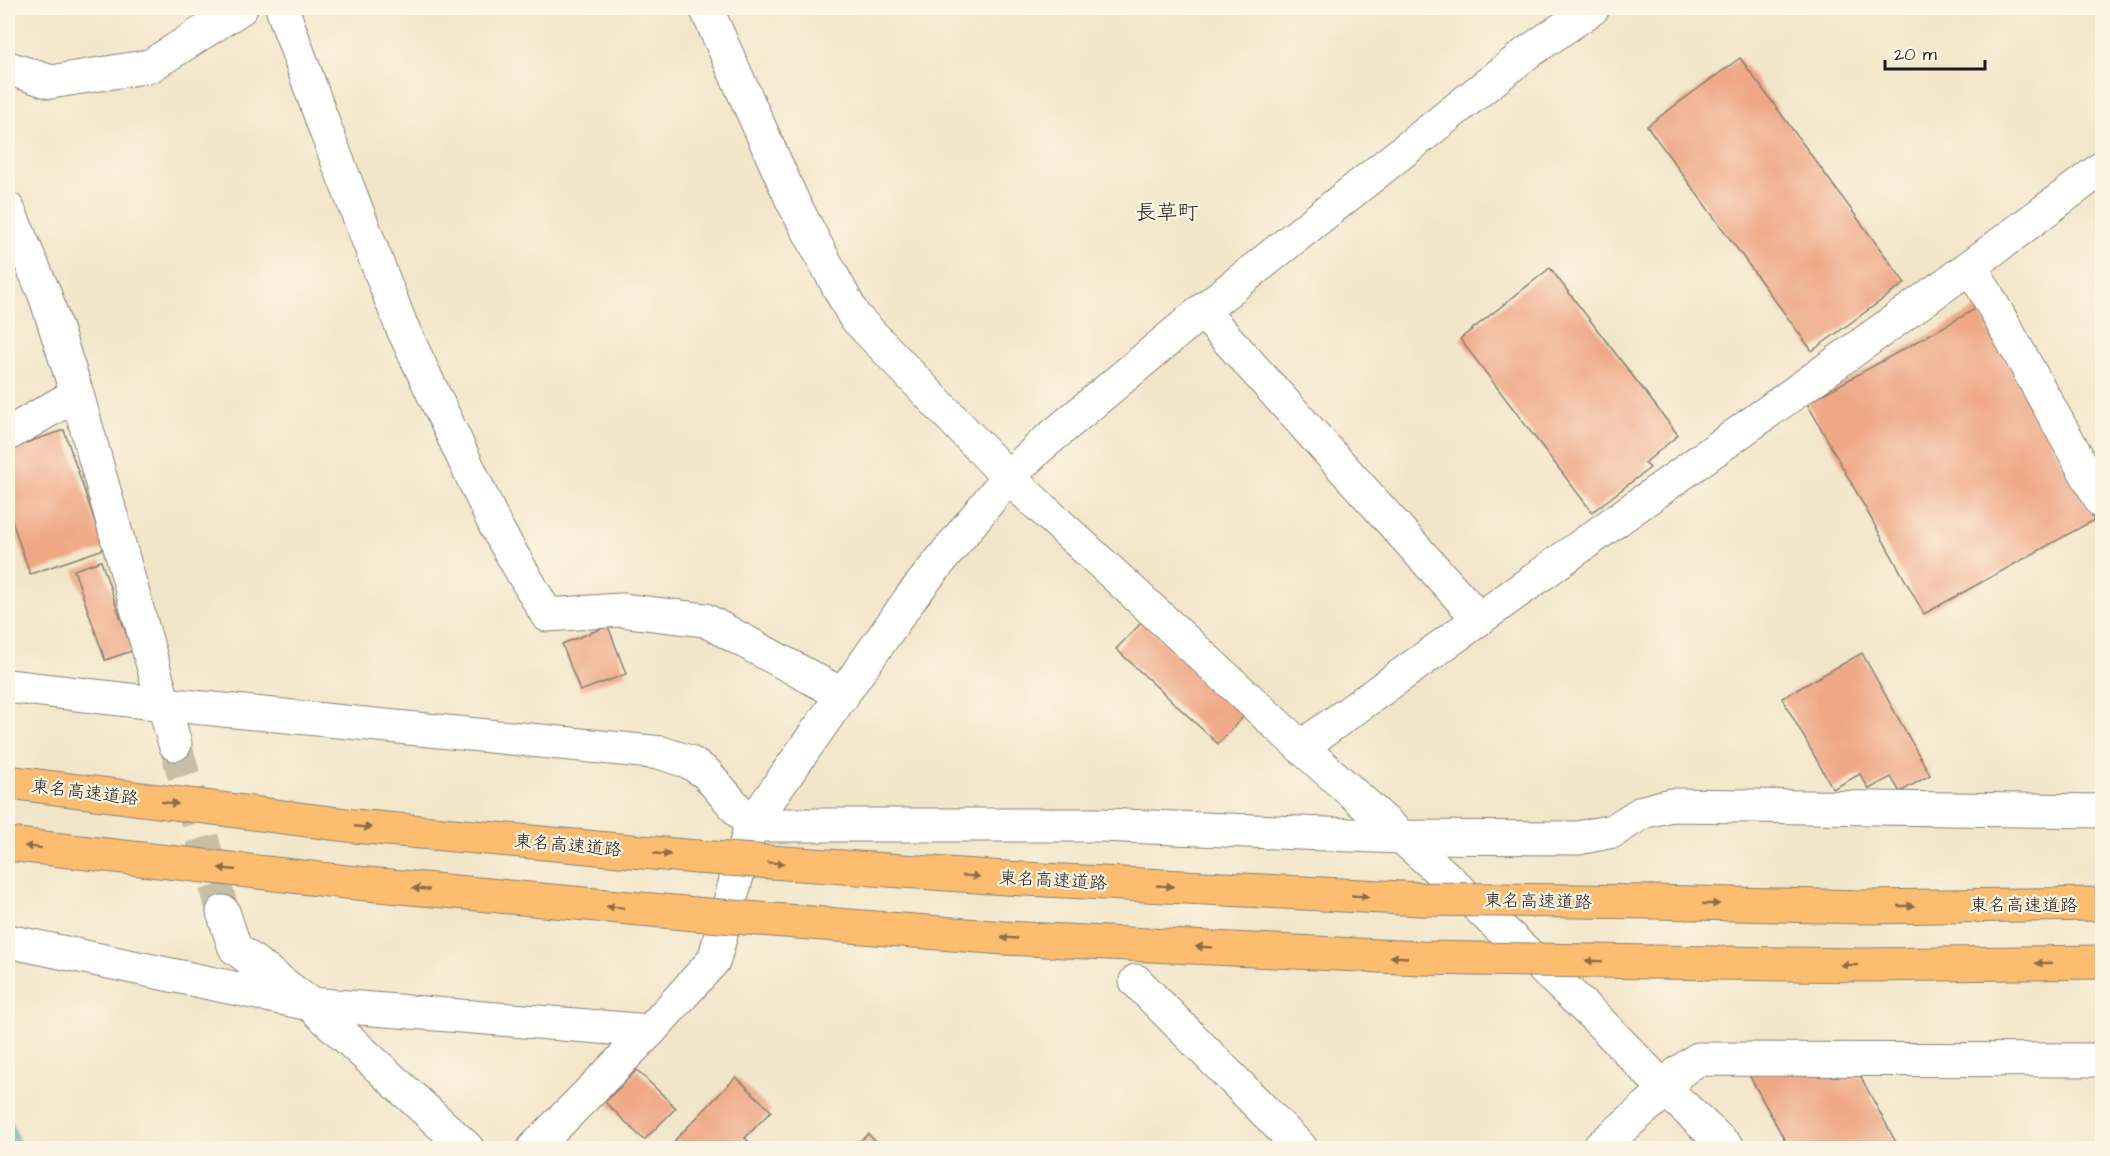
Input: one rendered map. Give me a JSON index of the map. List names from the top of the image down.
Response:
{
  "streets": {
    "highway": ["東名高速道路"]
  },
  "districts": ["長草町"],
  "scale_bar": "20 m"
}
